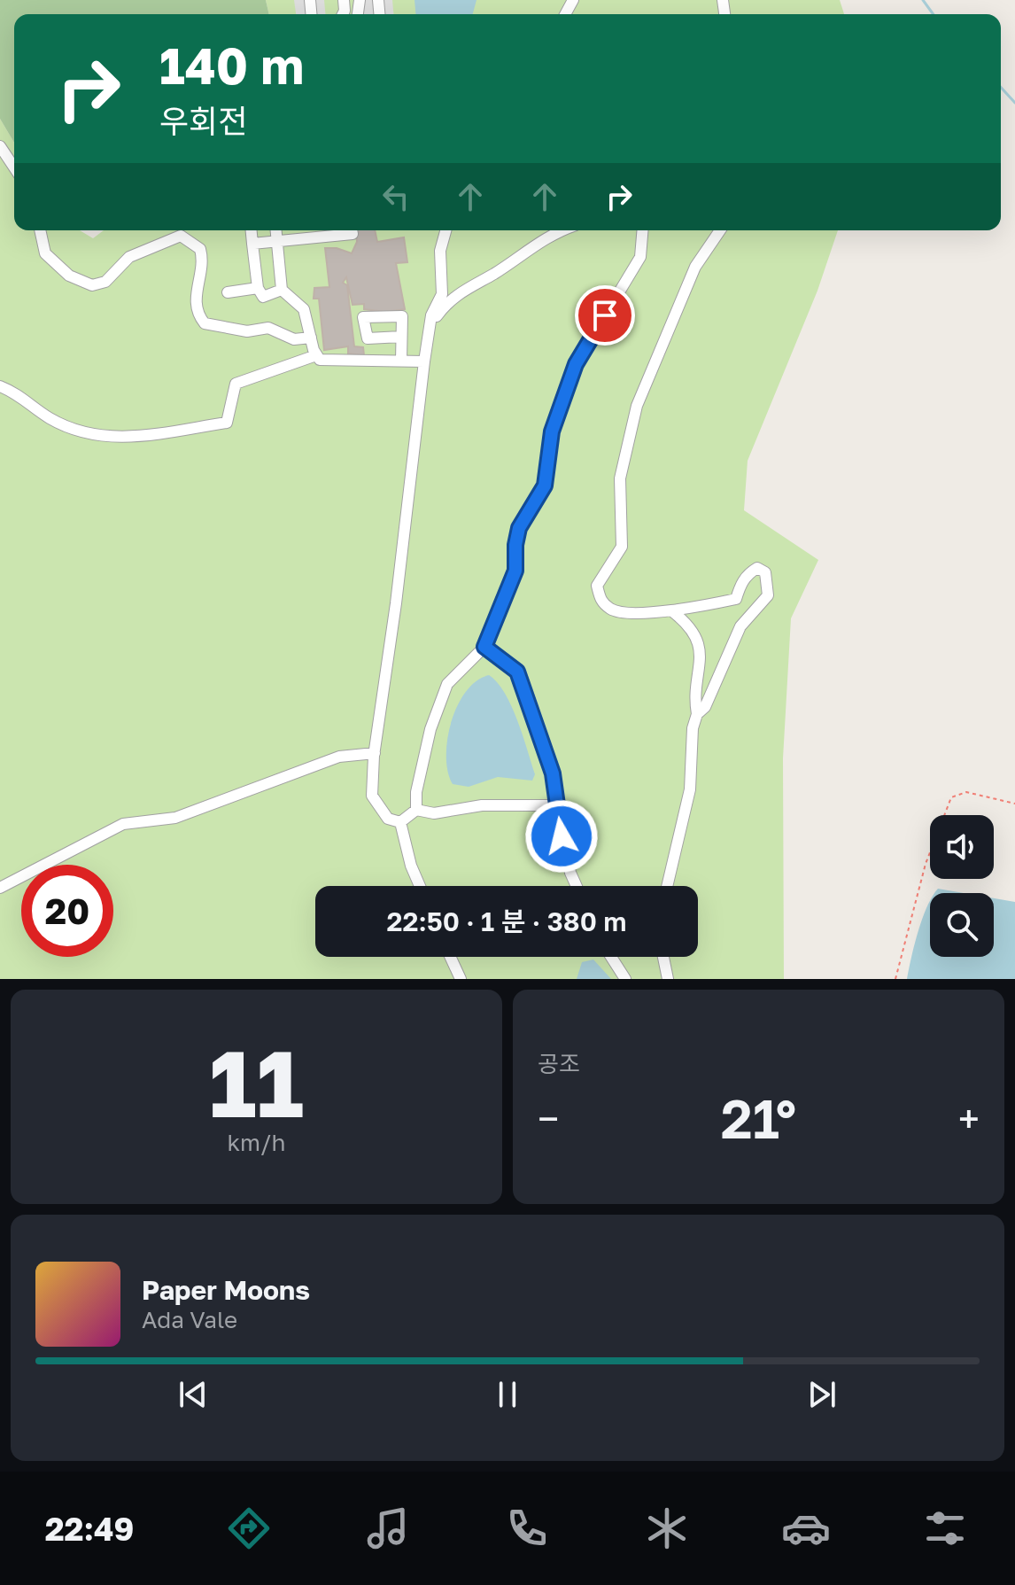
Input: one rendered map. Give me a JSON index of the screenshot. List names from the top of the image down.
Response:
{
  "page": {
    "turn": ["140 m", "우회전"],
    "limit": "20",
    "trip": "22:50 · 1 분 · 380 m",
    "tile": [
      ["11", "km/h"],
      "공조"
    ],
    "heat": ["−", "21°", "+"],
    "song": ["Paper Moons", "Ada Vale"],
    "tabs": "22:49"
  }
}
